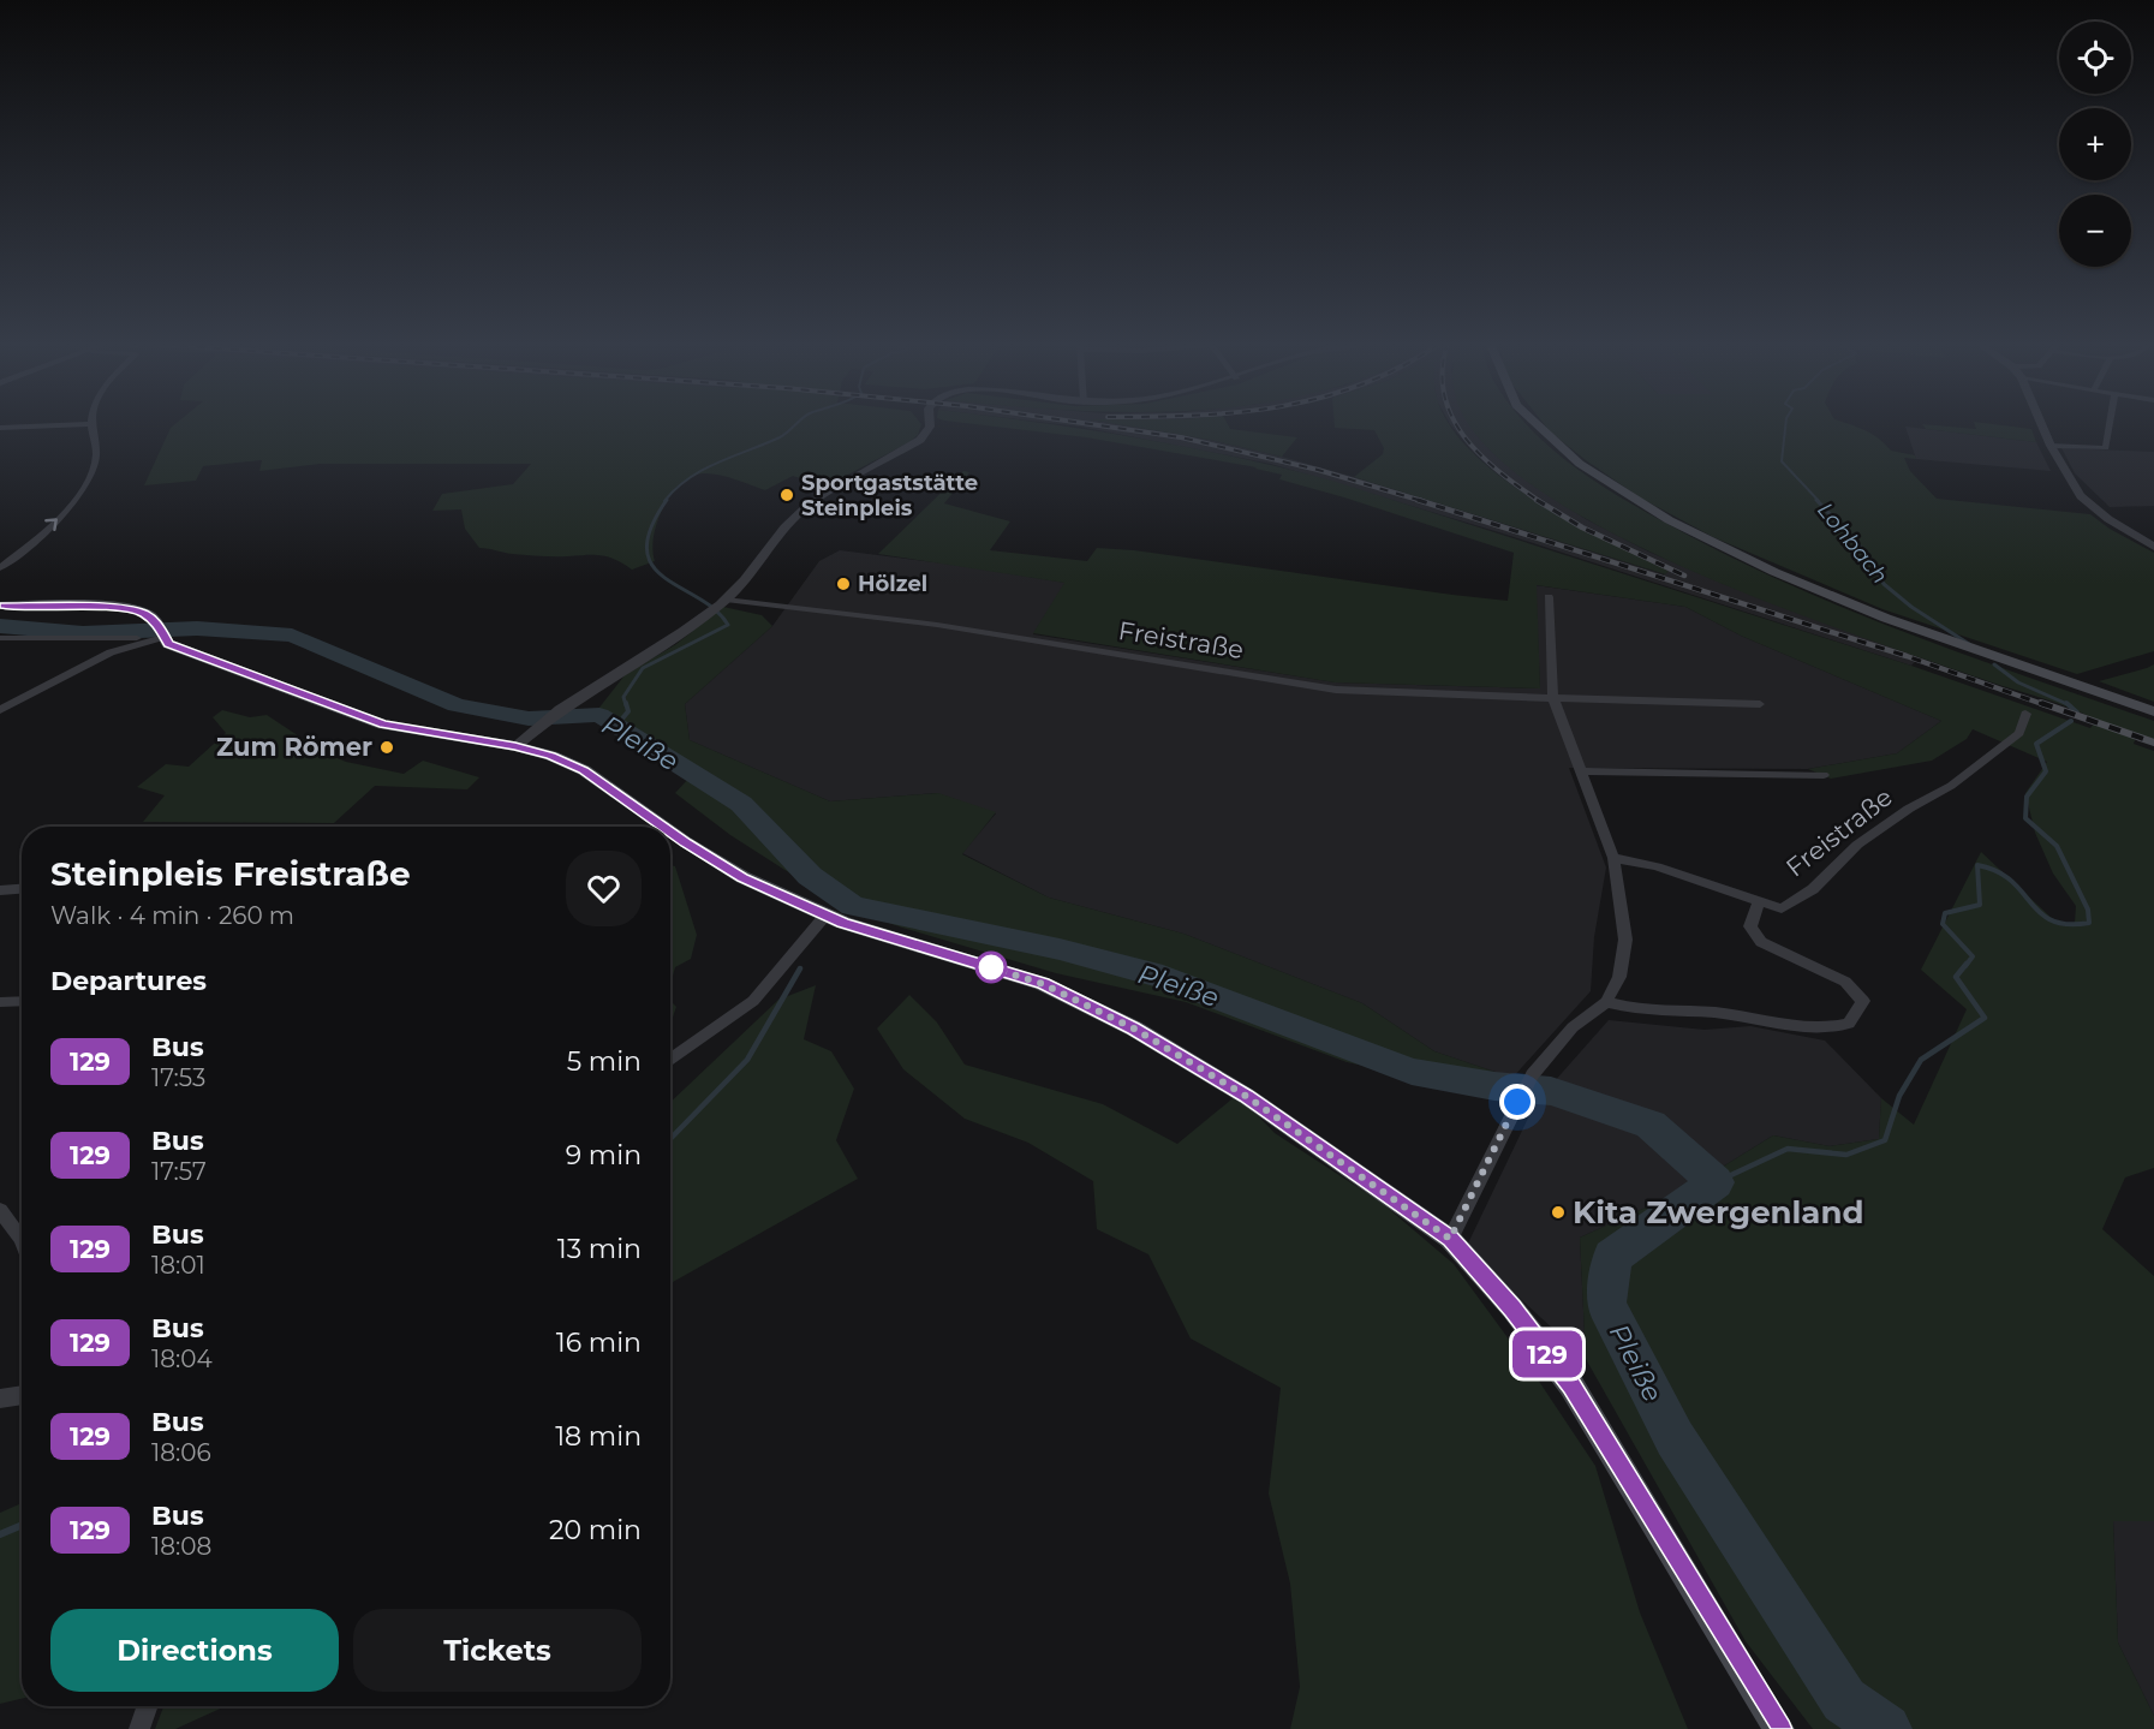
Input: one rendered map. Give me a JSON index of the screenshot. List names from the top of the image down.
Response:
{
  "streets": {
    "street": ["Freistraße"]
  },
  "water": ["Lohbach", "Pleiße"],
  "places": [
    "Sportgaststätte Steinpleis",
    "Hölzel",
    "Zum Römer",
    "Kita Zwergenland"
  ],
  "lines": ["bus line 129"],
  "page": {
    "on_map": "129",
    "map_buttons": ["+", "−"],
    "heading": [
      ["Steinpleis Freistraße", "Walk · 4 min · 260 m"],
      "Departures"
    ],
    "list": [
      {
        "mark": "129",
        "name": "Bus",
        "note": "17:53",
        "value": "5 min"
      },
      {
        "mark": "129",
        "name": "Bus",
        "note": "17:57",
        "value": "9 min"
      },
      {
        "mark": "129",
        "name": "Bus",
        "note": "18:01",
        "value": "13 min"
      },
      {
        "mark": "129",
        "name": "Bus",
        "note": "18:04",
        "value": "16 min"
      },
      {
        "mark": "129",
        "name": "Bus",
        "note": "18:06",
        "value": "18 min"
      },
      {
        "mark": "129",
        "name": "Bus",
        "note": "18:08",
        "value": "20 min"
      }
    ],
    "buttons": ["Directions", "Tickets"]
  }
}
